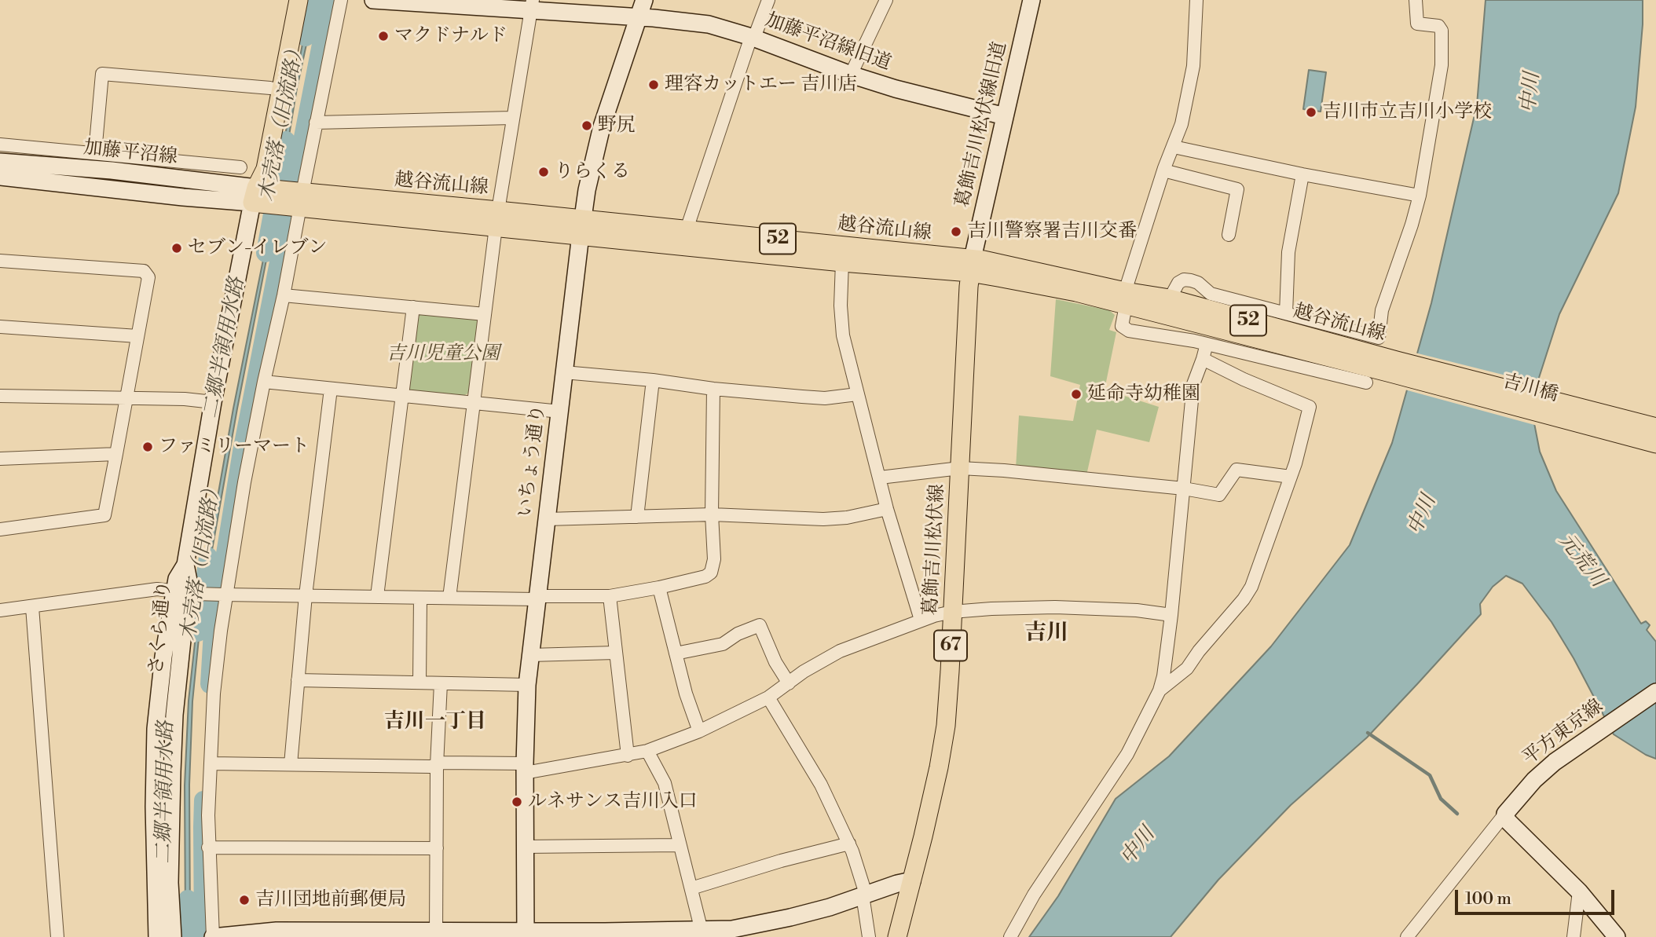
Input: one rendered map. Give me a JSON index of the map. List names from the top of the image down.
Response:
{
  "streets": {
    "main road": [
      "越谷流山線",
      "52",
      "吉川橋",
      "葛飾吉川松伏線",
      "67"
    ],
    "street": [
      "加藤平沼線旧道",
      "葛飾吉川松伏線旧道",
      "加藤平沼線",
      "いちょう通り",
      "さくら通り",
      "平方東京線"
    ]
  },
  "crossings": [
    ["加藤平沼線旧道", "葛飾吉川松伏線旧道"],
    ["加藤平沼線旧道", "いちょう通り"],
    ["葛飾吉川松伏線旧道", "越谷流山線"],
    ["葛飾吉川松伏線旧道", "葛飾吉川松伏線"],
    ["加藤平沼線", "越谷流山線"],
    ["加藤平沼線", "さくら通り"],
    ["越谷流山線", "吉川橋"],
    ["越谷流山線", "いちょう通り"],
    ["越谷流山線", "葛飾吉川松伏線"],
    ["越谷流山線", "さくら通り"]
  ],
  "districts": ["吉川", "吉川一丁目"],
  "water": [
    "中川",
    "木売落（旧流路）",
    "二郷半領用水路",
    "元荒川"
  ],
  "parks": ["吉川児童公園"],
  "places": [
    "マクドナルド",
    "理容カットエー 吉川店",
    "吉川市立吉川小学校",
    "野尻",
    "りらくる",
    "吉川警察署吉川交番",
    "セブン-イレブン",
    "延命寺幼稚園",
    "ファミリーマート",
    "ルネサンス吉川入口",
    "吉川団地前郵便局"
  ],
  "scale_bar": "100 m"
}
